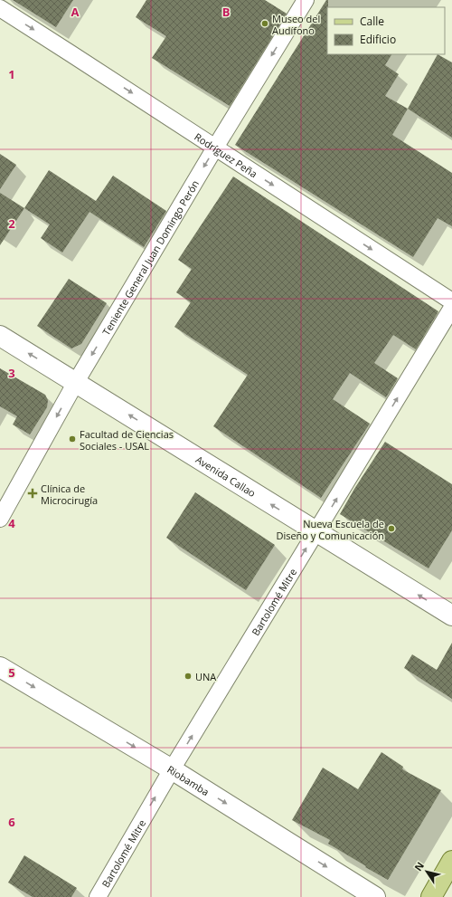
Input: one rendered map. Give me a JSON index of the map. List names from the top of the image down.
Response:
{
  "streets": {
    "main road": ["Avenida Callao", "Riobamba"],
    "street": ["Rodríguez Peña", "Teniente General Juan Domingo Perón", "Bartolomé Mitre"]
  },
  "crossings": [
    ["Rodríguez Peña", "Teniente General Juan Domingo Perón"],
    ["Teniente General Juan Domingo Perón", "Avenida Callao"],
    ["Avenida Callao", "Bartolomé Mitre"],
    ["Bartolomé Mitre", "Riobamba"]
  ],
  "one_way": [
    "Rodríguez Peña",
    "Teniente General Juan Domingo Perón",
    "Avenida Callao",
    "Bartolomé Mitre",
    "Riobamba"
  ],
  "places": {
    "other": [
      "Museo del Audífono",
      "Facultad de Ciencias Sociales - USAL",
      "Nueva Escuela de Diseño y Comunicación",
      "UNA"
    ],
    "health": ["Clínica de Microcirugía"]
  },
  "legend": ["Calle", "Edificio"],
  "north": "top left",
  "grid": {
    "columns": ["A", "B"],
    "rows": [
      "1",
      "2",
      "3",
      "4",
      "5",
      "6"
    ]
  }
}
